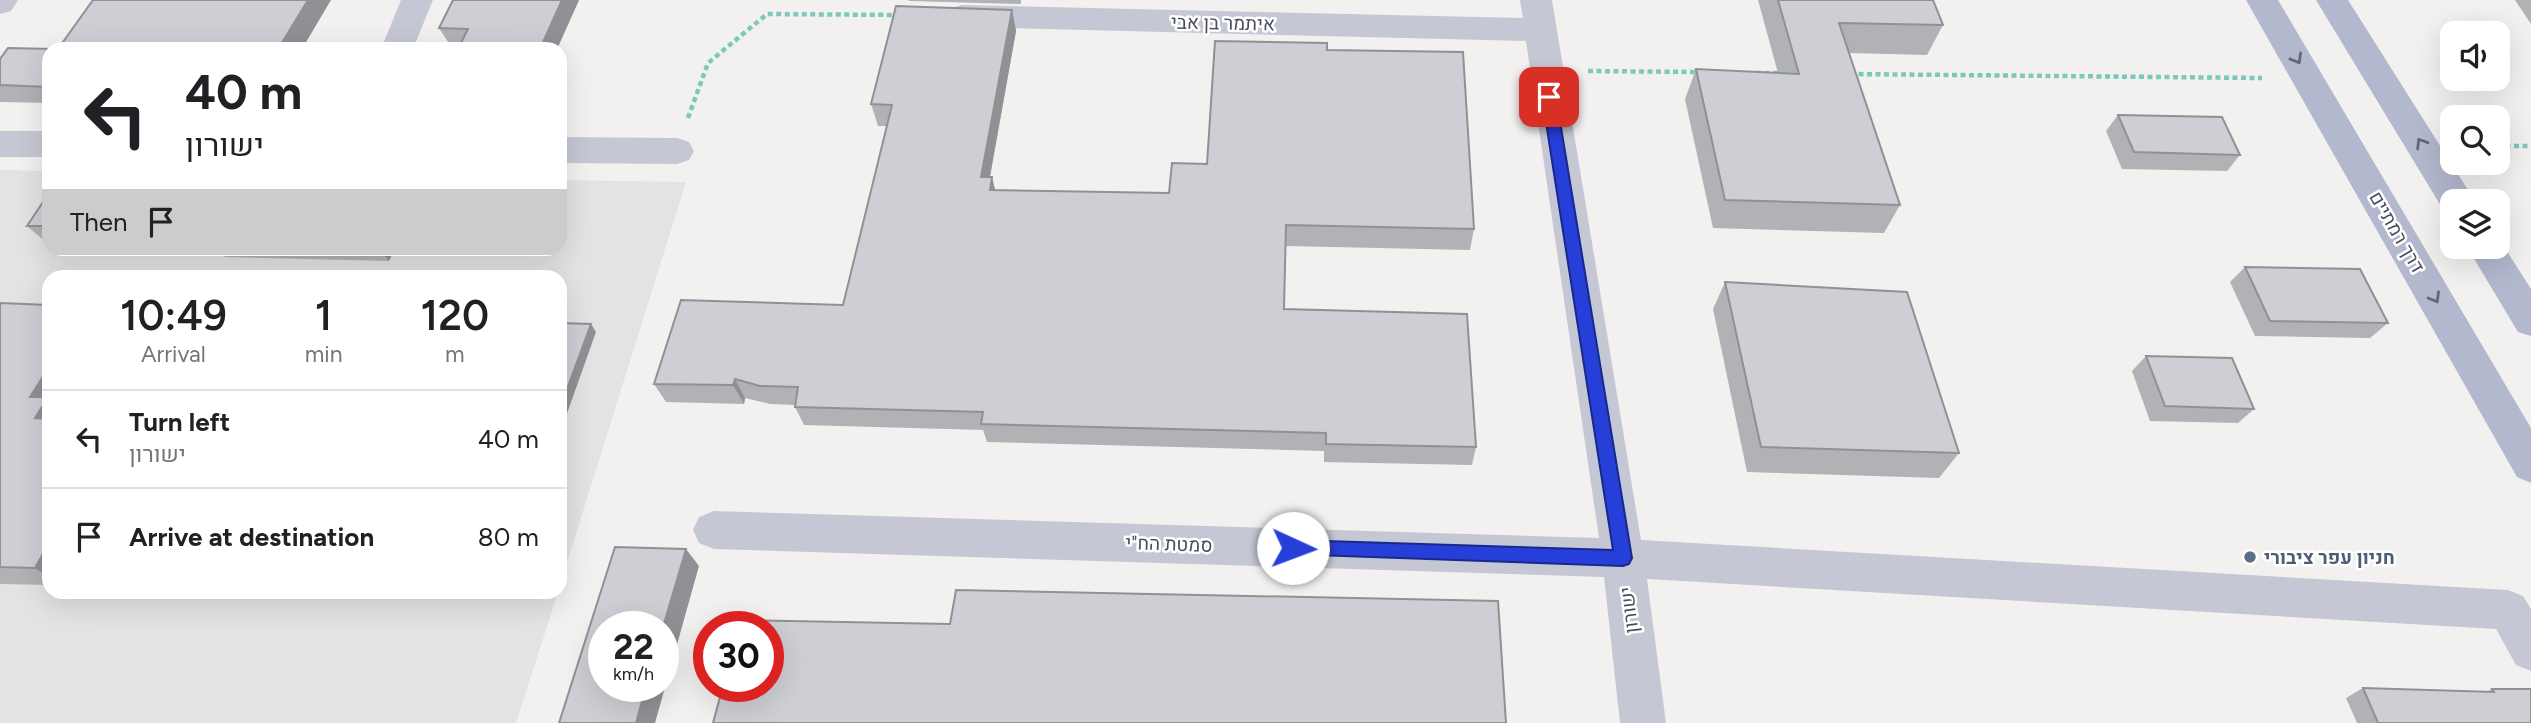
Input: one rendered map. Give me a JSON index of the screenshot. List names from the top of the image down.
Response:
{
  "streets": {
    "main road": ["דרך רמתיים"],
    "street": ["איתמר בן אבי", "סמטת הח\"י", "ישורון"]
  },
  "crossings": [
    ["איתמר בן אבי", "ישורון"],
    ["סמטת הח\"י", "ישורון"]
  ],
  "places": ["חניון עפר ציבורי"],
  "page": {
    "turn": ["40 m", "ישורון"],
    "then": "Then",
    "eta": [
      "10:49",
      "Arrival",
      "1",
      "min",
      "120",
      "m"
    ],
    "list": [
      {
        "name": "Turn left",
        "note": "ישורון",
        "value": "40 m"
      },
      {
        "name": "Arrive at destination",
        "value": "80 m"
      }
    ],
    "speed": "22 km/h",
    "limit": "30"
  }
}
